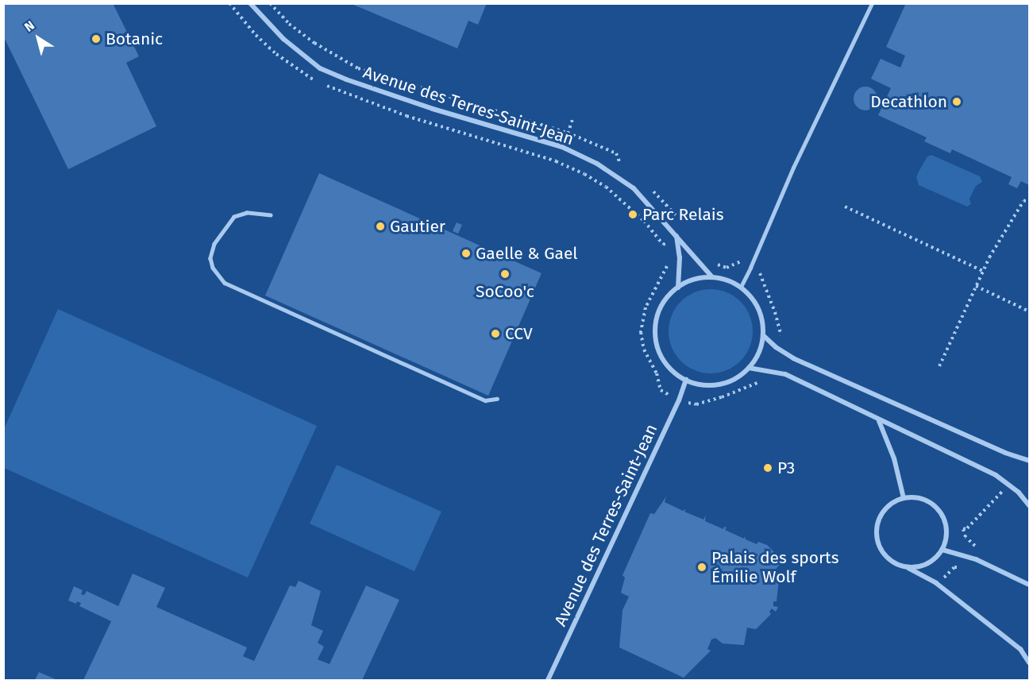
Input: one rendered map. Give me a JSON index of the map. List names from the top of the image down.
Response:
{
  "streets": {
    "street": ["Avenue des Terres-Saint-Jean"]
  },
  "places": [
    "Botanic",
    "Decathlon",
    "Parc Relais",
    "Gautier",
    "Gaelle & Gael",
    "SoCoo'c",
    "CCV",
    "P3",
    "Palais des sports Émilie Wolf"
  ],
  "north": "top left"
}
